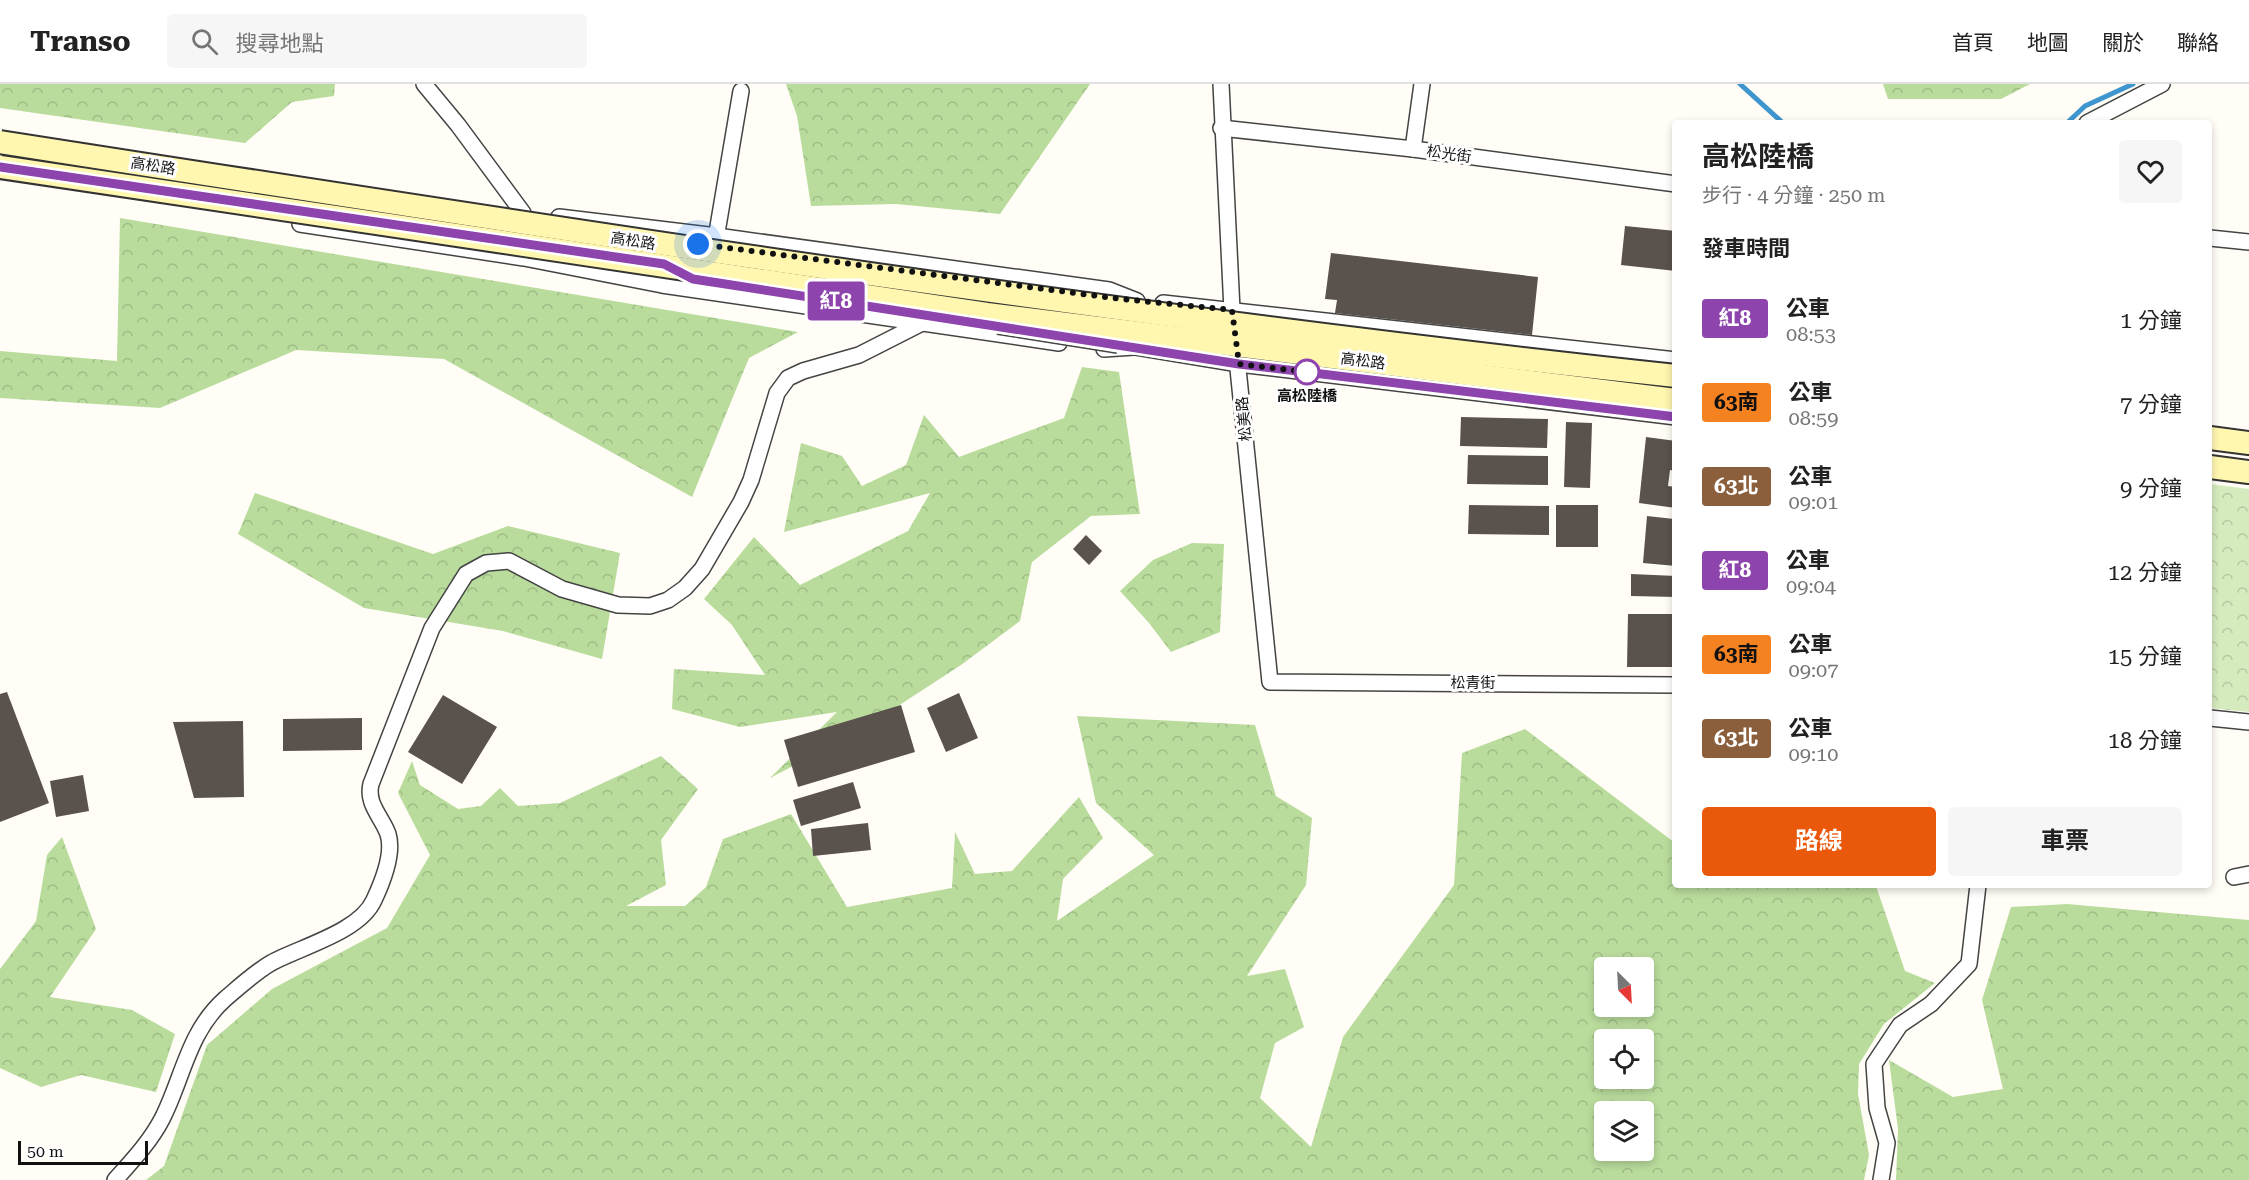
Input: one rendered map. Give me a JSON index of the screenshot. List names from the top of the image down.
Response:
{
  "streets": {
    "street": [
      "松光街",
      "高松路",
      "松美路",
      "松青街"
    ]
  },
  "crossings": [
    ["松光街", "松美路"],
    ["高松路", "松美路"],
    ["松美路", "松青街"]
  ],
  "places": ["高松陸橋"],
  "lines": ["bus line 紅8"],
  "scale_bar": "50 m",
  "north": "bottom right",
  "page": {
    "header": "Transo",
    "search": "搜尋地點",
    "nav": [
      "首頁",
      "地圖",
      "關於",
      "聯絡"
    ],
    "on_map": "紅8",
    "heading": [
      ["高松陸橋", "步行 · 4 分鐘 · 250 m"],
      "發車時間"
    ],
    "list": [
      {
        "mark": "紅8",
        "name": "公車",
        "note": "08:53",
        "value": "1 分鐘"
      },
      {
        "mark": "63南",
        "name": "公車",
        "note": "08:59",
        "value": "7 分鐘"
      },
      {
        "mark": "63北",
        "name": "公車",
        "note": "09:01",
        "value": "9 分鐘"
      },
      {
        "mark": "紅8",
        "name": "公車",
        "note": "09:04",
        "value": "12 分鐘"
      },
      {
        "mark": "63南",
        "name": "公車",
        "note": "09:07",
        "value": "15 分鐘"
      },
      {
        "mark": "63北",
        "name": "公車",
        "note": "09:10",
        "value": "18 分鐘"
      }
    ],
    "buttons": ["路線", "車票"],
    "scale": "50 m"
  }
}
